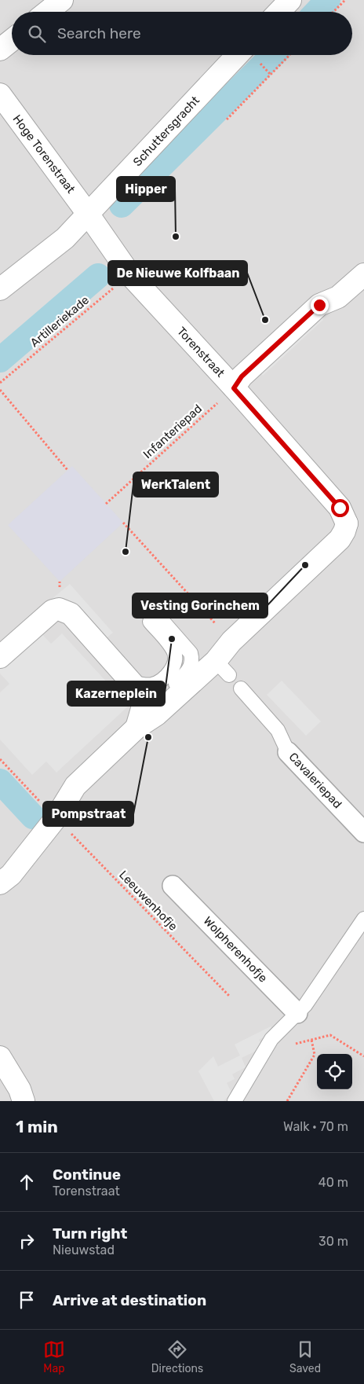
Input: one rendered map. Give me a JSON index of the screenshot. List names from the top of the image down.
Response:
{
  "streets": {
    "street": [
      "Schuttersgracht",
      "Hoge Torenstraat",
      "Torenstraat",
      "Cavaleriepad",
      "Wolpherenhofje"
    ],
    "path": ["Artilleriekade", "Infanteriepad", "Leeuwenhofje"]
  },
  "crossings": [
    ["Schuttersgracht", "Hoge Torenstraat"],
    ["Schuttersgracht", "Torenstraat"],
    ["Hoge Torenstraat", "Torenstraat"],
    ["Artilleriekade", "Torenstraat"],
    ["Torenstraat", "Infanteriepad"]
  ],
  "places": [
    "Hipper",
    "De Nieuwe Kolfbaan",
    "WerkTalent",
    "Vesting Gorinchem",
    "Kazerneplein",
    "Pompstraat"
  ],
  "page": {
    "search": "Search here",
    "heading": ["1 min", "Walk · 70 m"],
    "list": [
      ["Continue", "Torenstraat", "40 m"],
      ["Turn right", "Nieuwstad", "30 m"],
      "Arrive at destination"
    ],
    "nav": ["Map", "Directions", "Saved"]
  }
}
